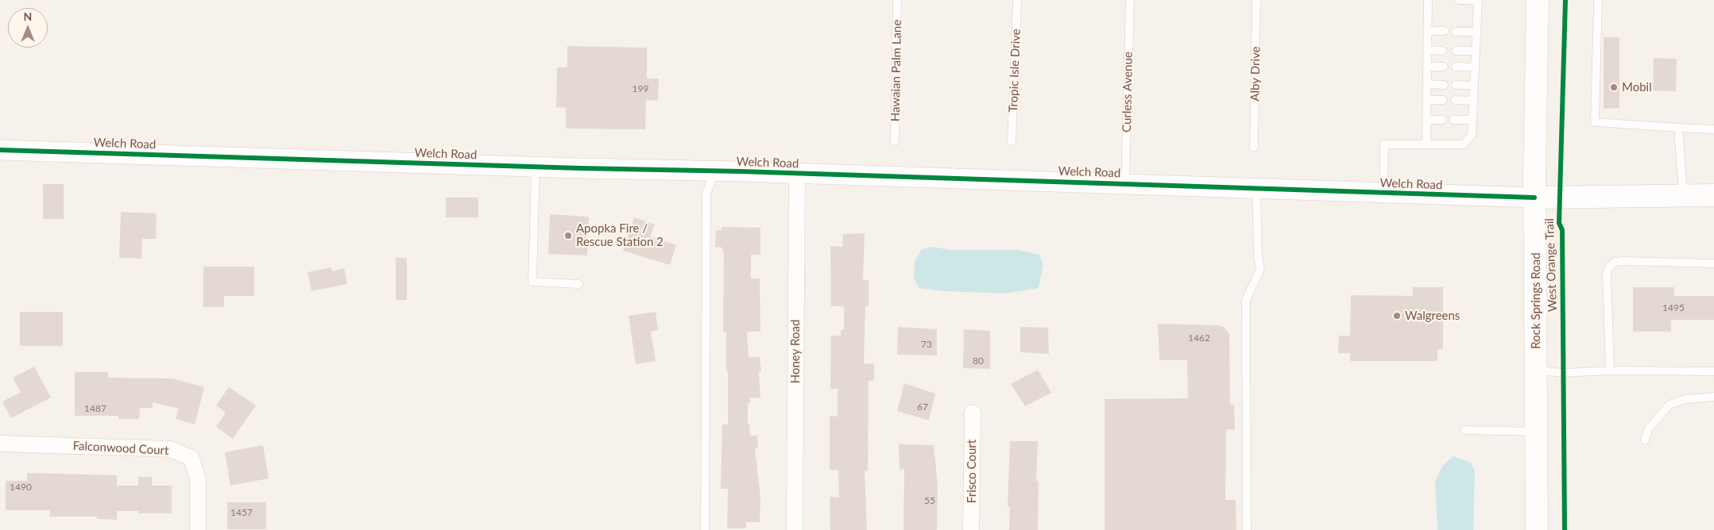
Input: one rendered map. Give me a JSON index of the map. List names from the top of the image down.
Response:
{
  "streets": {
    "main road": ["Welch Road", "Rock Springs Road"],
    "street": ["Honey Road", "Falconwood Court", "Frisco Court"],
    "lane": [
      "Hawaian Palm Lane",
      "Tropic Isle Drive",
      "Alby Drive",
      "Curless Avenue"
    ],
    "cycle path": ["West Orange Trail"]
  },
  "crossings": [
    ["Curless Avenue", "Welch Road"],
    ["Welch Road", "Rock Springs Road"],
    ["Welch Road", "Honey Road"]
  ],
  "places": ["Mobil", "Apopka Fire / Rescue Station 2", "Walgreens"],
  "house_numbers": [
    "199",
    "1495",
    "1462",
    "73",
    "80",
    "67",
    "1487",
    "1490",
    "55",
    "1457"
  ],
  "north": "top"
}
